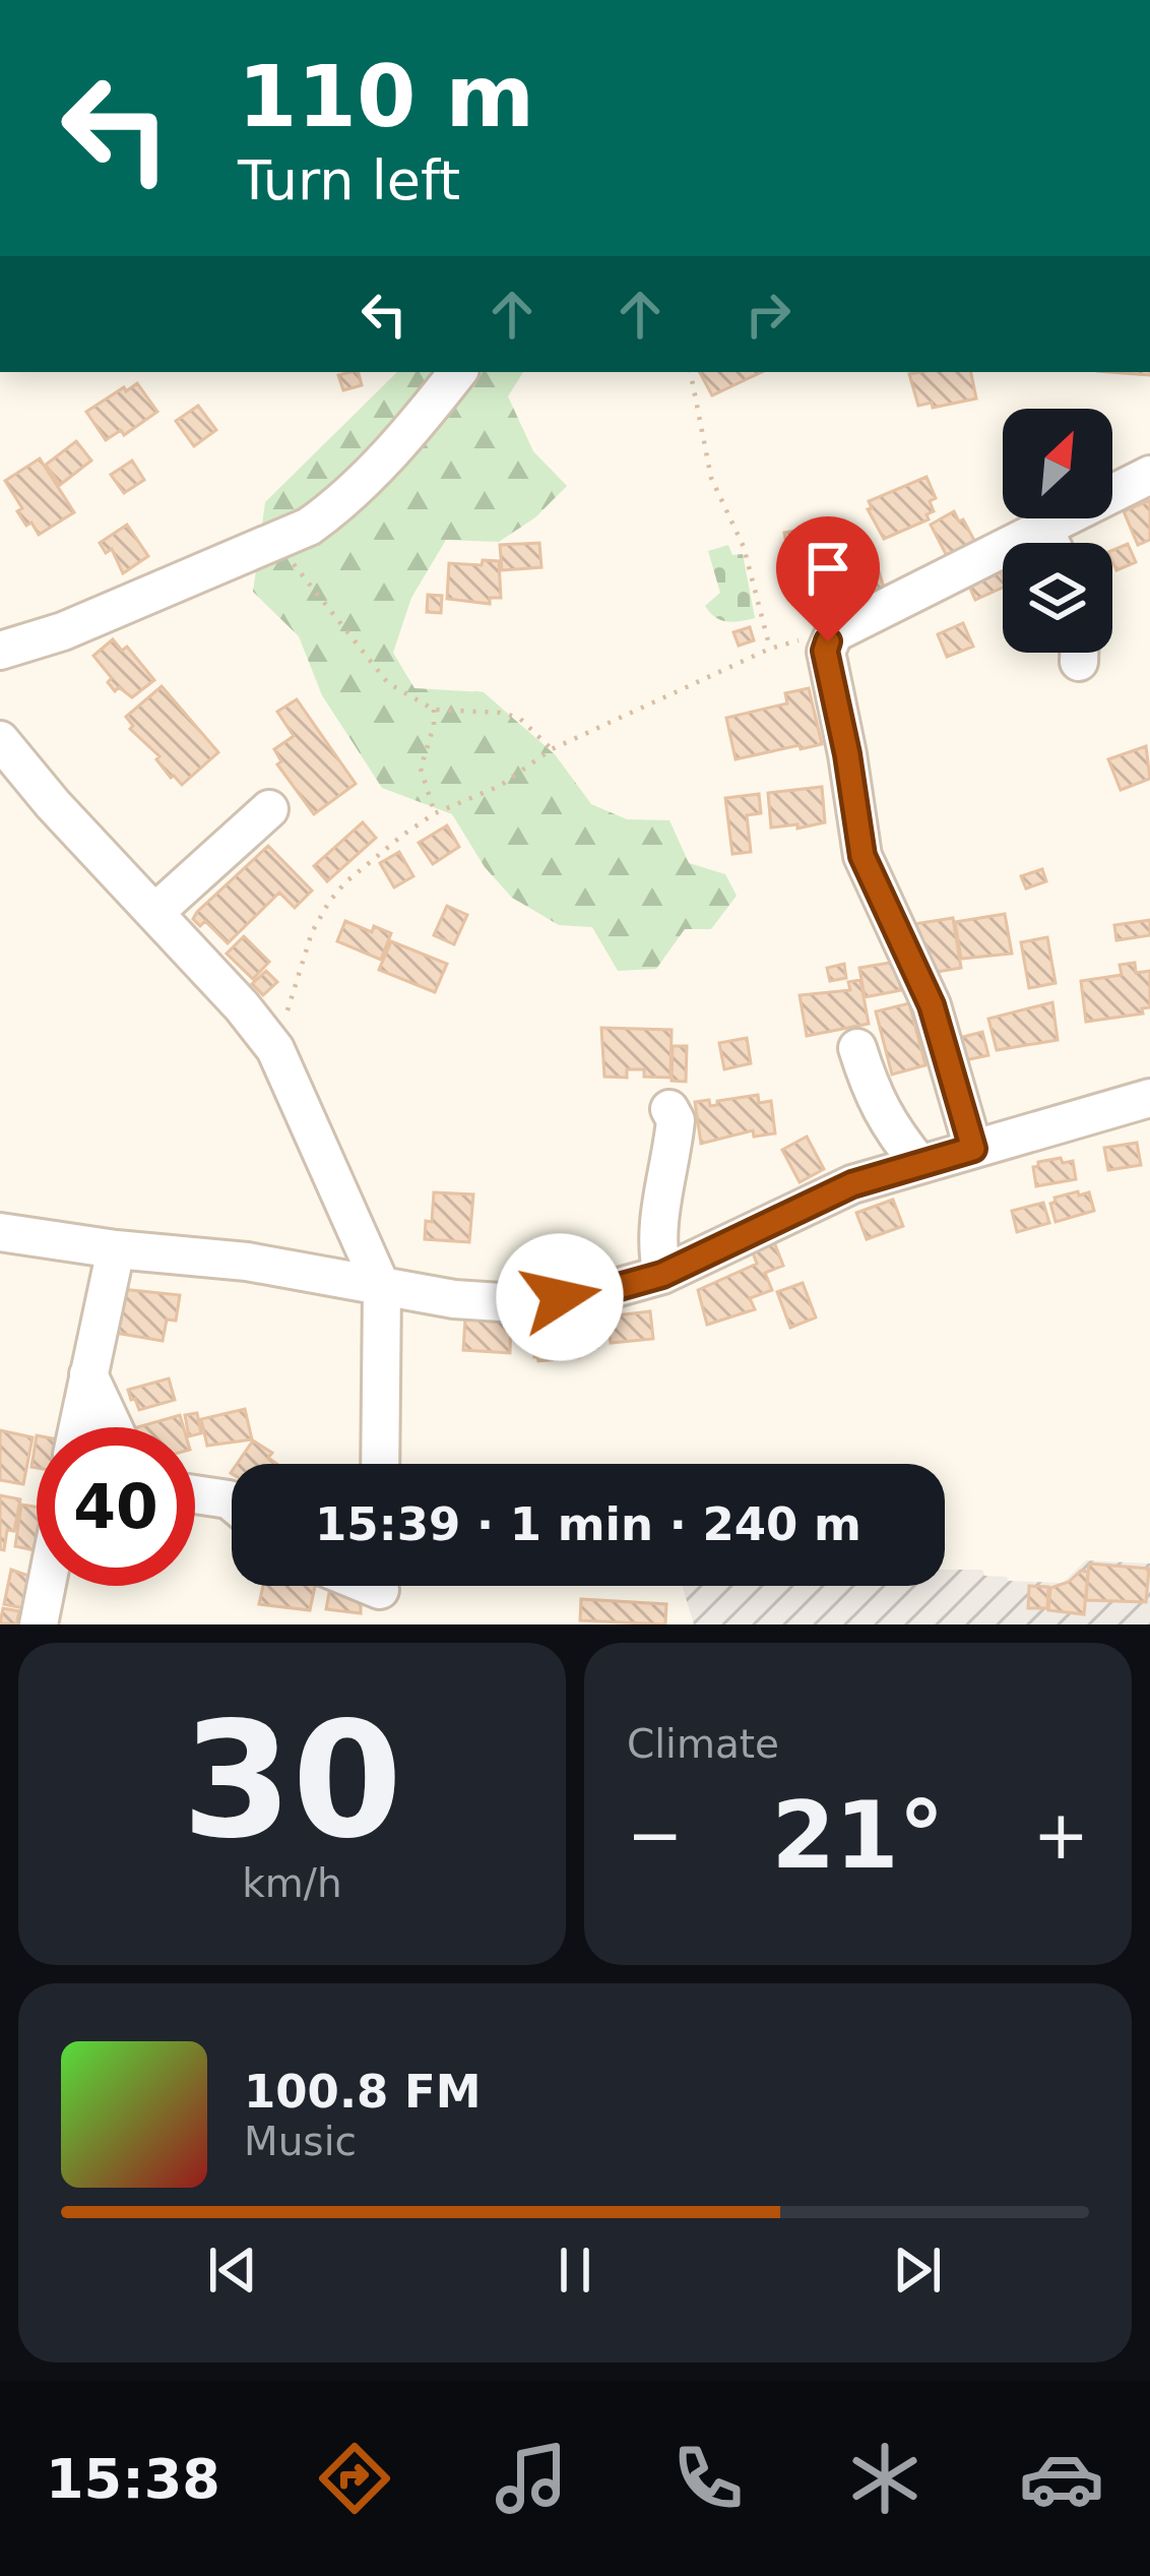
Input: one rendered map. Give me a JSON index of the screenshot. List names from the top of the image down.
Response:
{
  "north": "top right",
  "page": {
    "turn": ["110 m", "Turn left"],
    "limit": "40",
    "trip": "15:39 · 1 min · 240 m",
    "tile": [
      ["30", "km/h"],
      "Climate"
    ],
    "heat": ["−", "21°", "+"],
    "song": ["100.8 FM", "Music"],
    "tabs": "15:38"
  }
}
